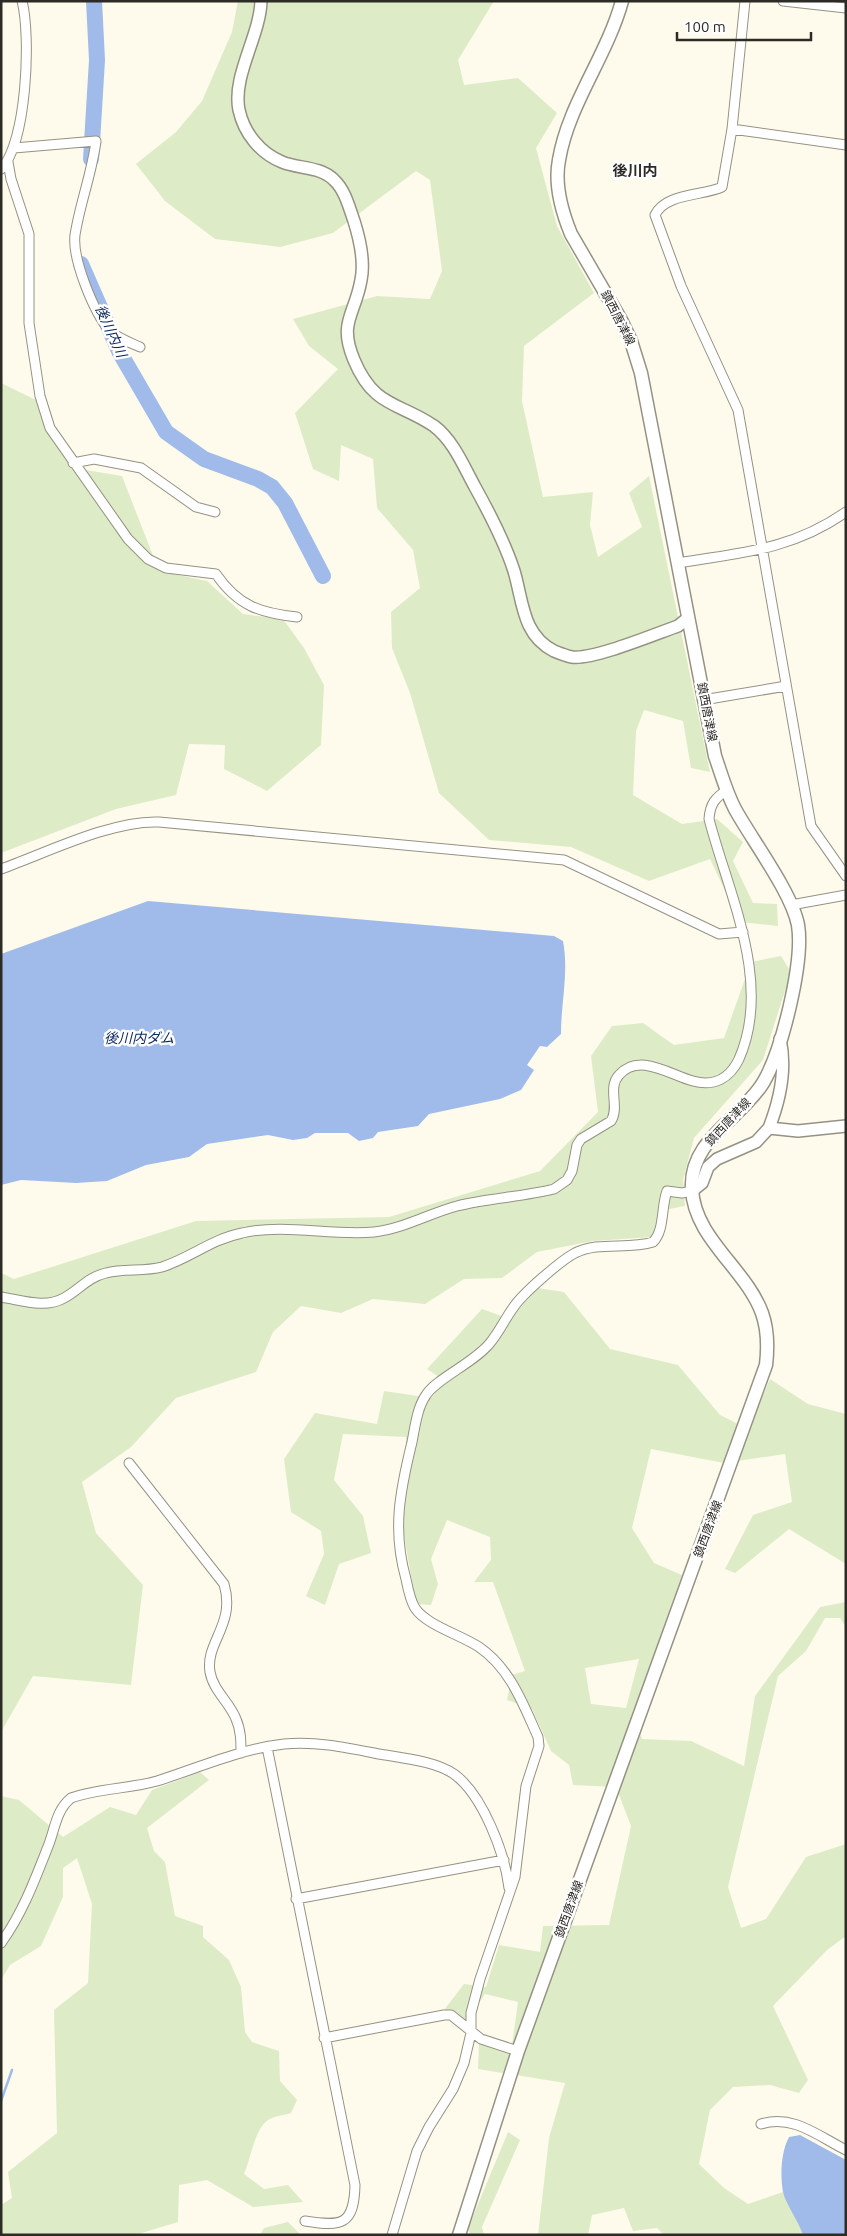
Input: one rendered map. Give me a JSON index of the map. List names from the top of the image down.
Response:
{
  "streets": {
    "main road": ["鎮西唐津線"]
  },
  "districts": ["後川内"],
  "water": ["後川内川", "後川内ダム"],
  "scale_bar": "100 m"
}
